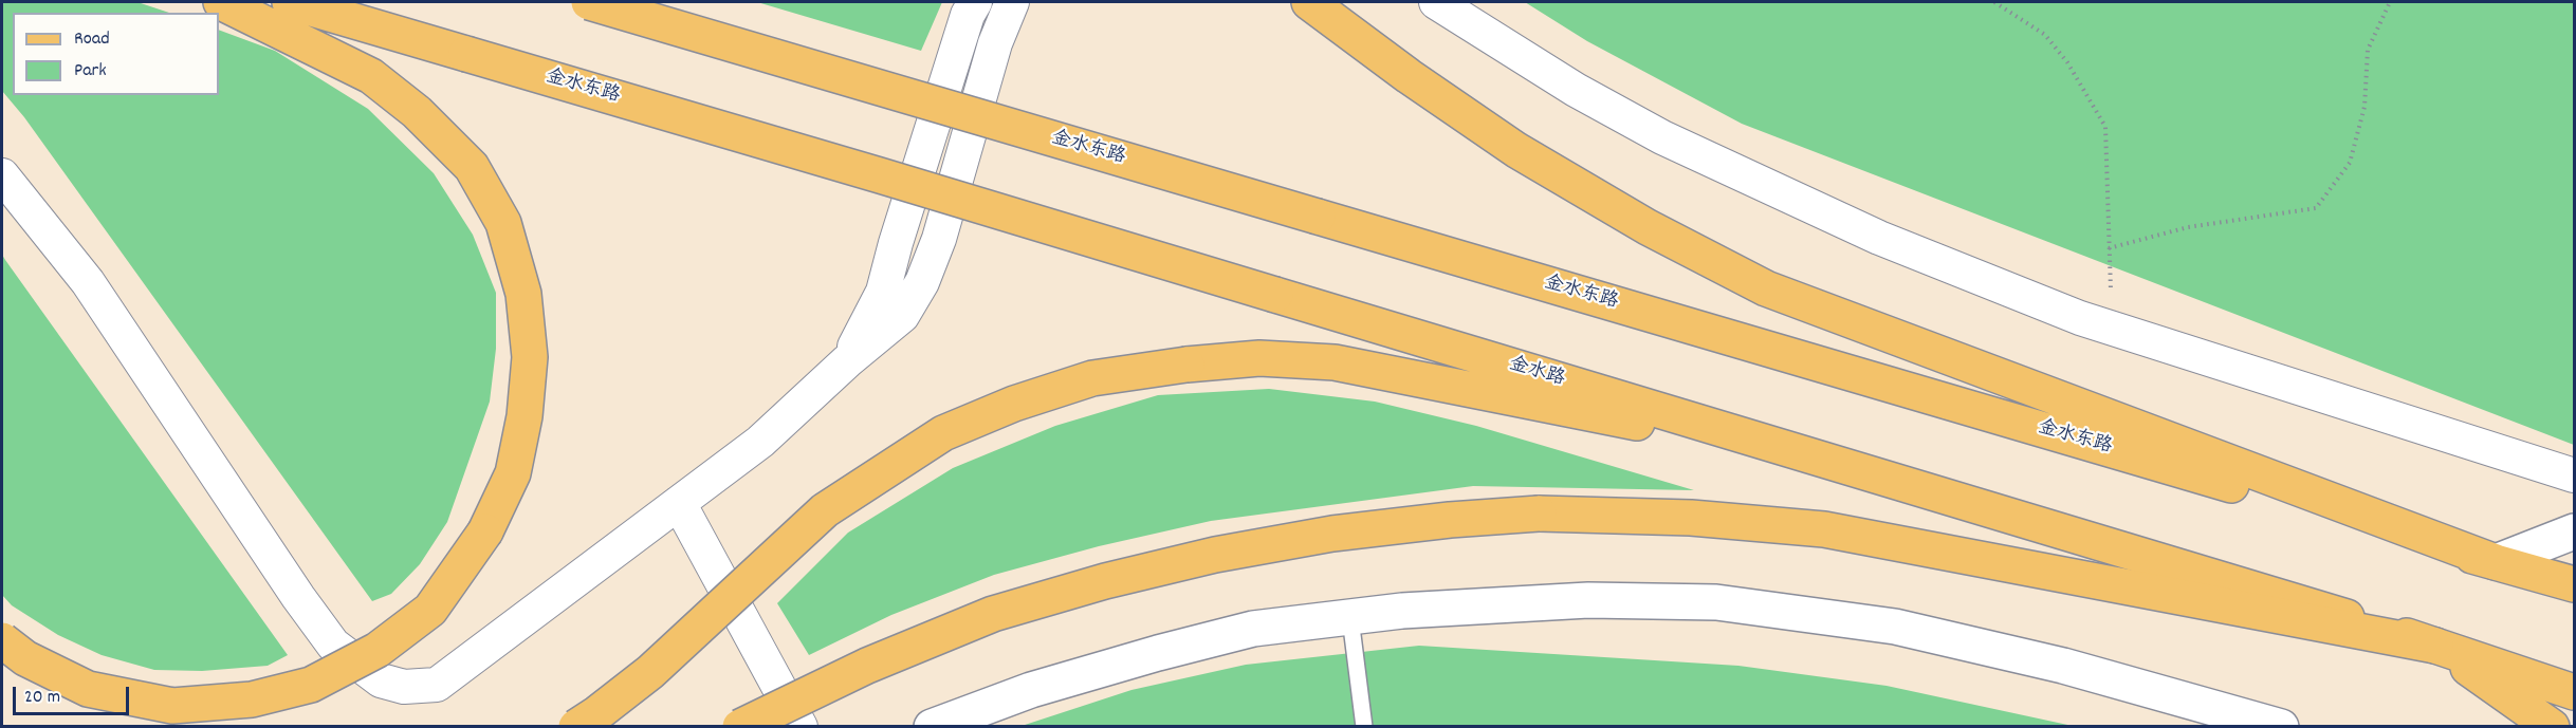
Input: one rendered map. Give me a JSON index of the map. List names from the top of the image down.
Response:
{
  "streets": {
    "main road": ["金水东路", "金水路"]
  },
  "crossings": [
    ["金水东路", "金水路"]
  ],
  "legend": ["Road", "Park"],
  "scale_bar": "20 m"
}
